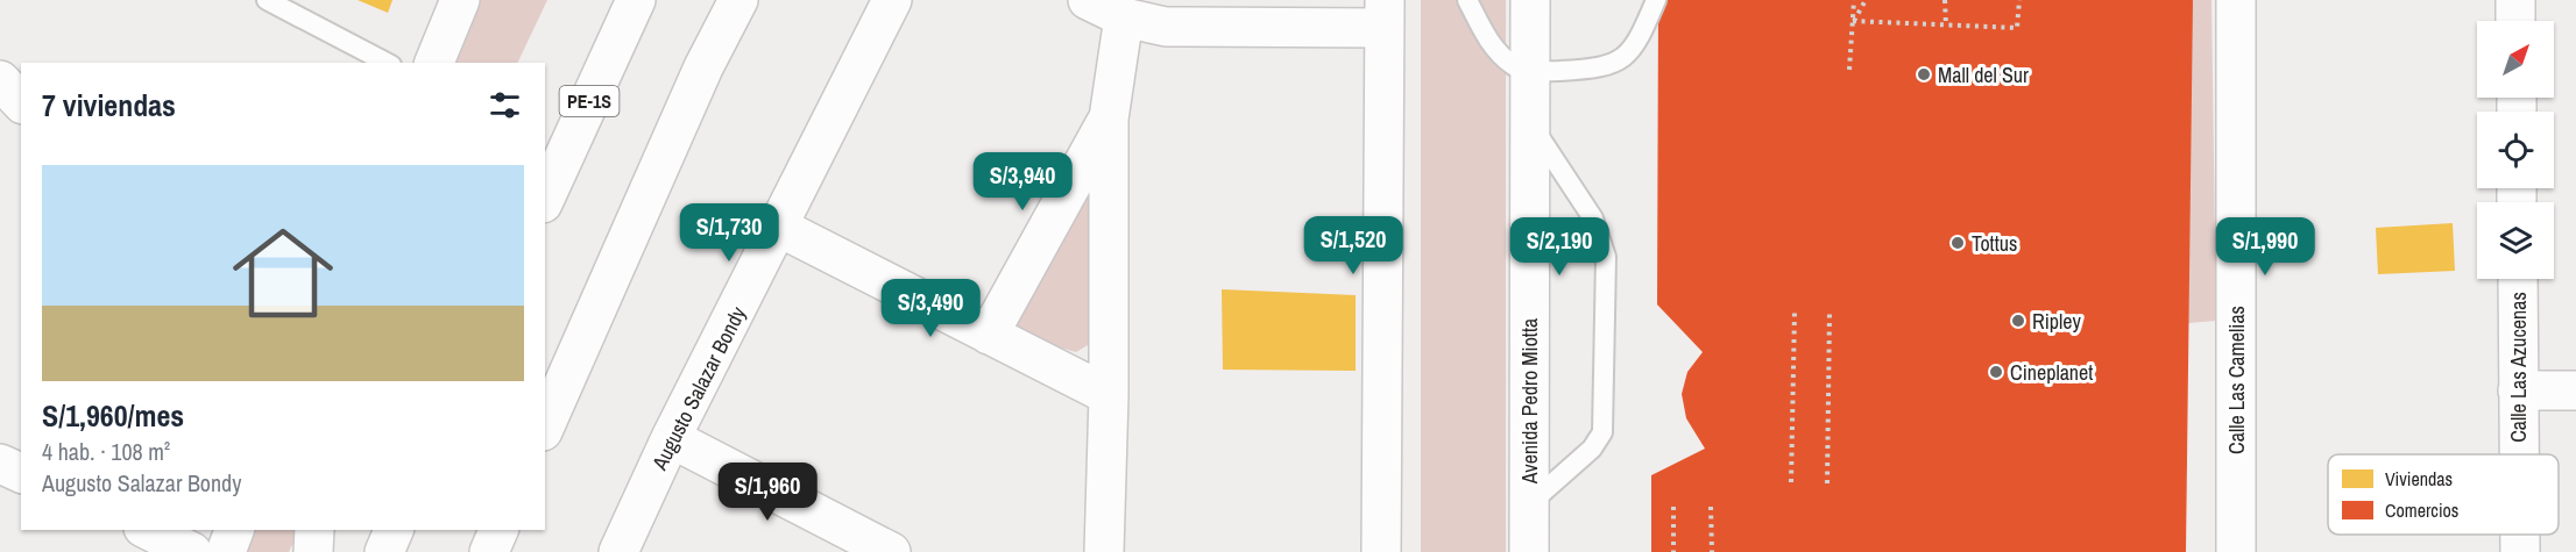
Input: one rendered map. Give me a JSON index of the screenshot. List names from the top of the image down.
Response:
{
  "streets": {
    "main road": [
      "PE-1S",
      "Calle Las Azucenas",
      "Calle Las Camelias",
      "Augusto Salazar Bondy",
      "Avenida Pedro Miotta"
    ]
  },
  "places": [
    "Mall del Sur",
    "Tottus",
    "Ripley",
    "Cineplanet"
  ],
  "legend": ["Viviendas", "Comercios"],
  "north": "top right",
  "page": {
    "heading": "7 viviendas",
    "list": [
      {
        "name": "S/1,960/mes",
        "note": "4 hab. · 108 m² · Augusto Salazar Bondy"
      }
    ],
    "price": [
      "S/3,940",
      "S/1,730",
      "S/1,520",
      "S/2,190",
      "S/1,990",
      "S/3,490",
      "S/1,960"
    ]
  }
}
